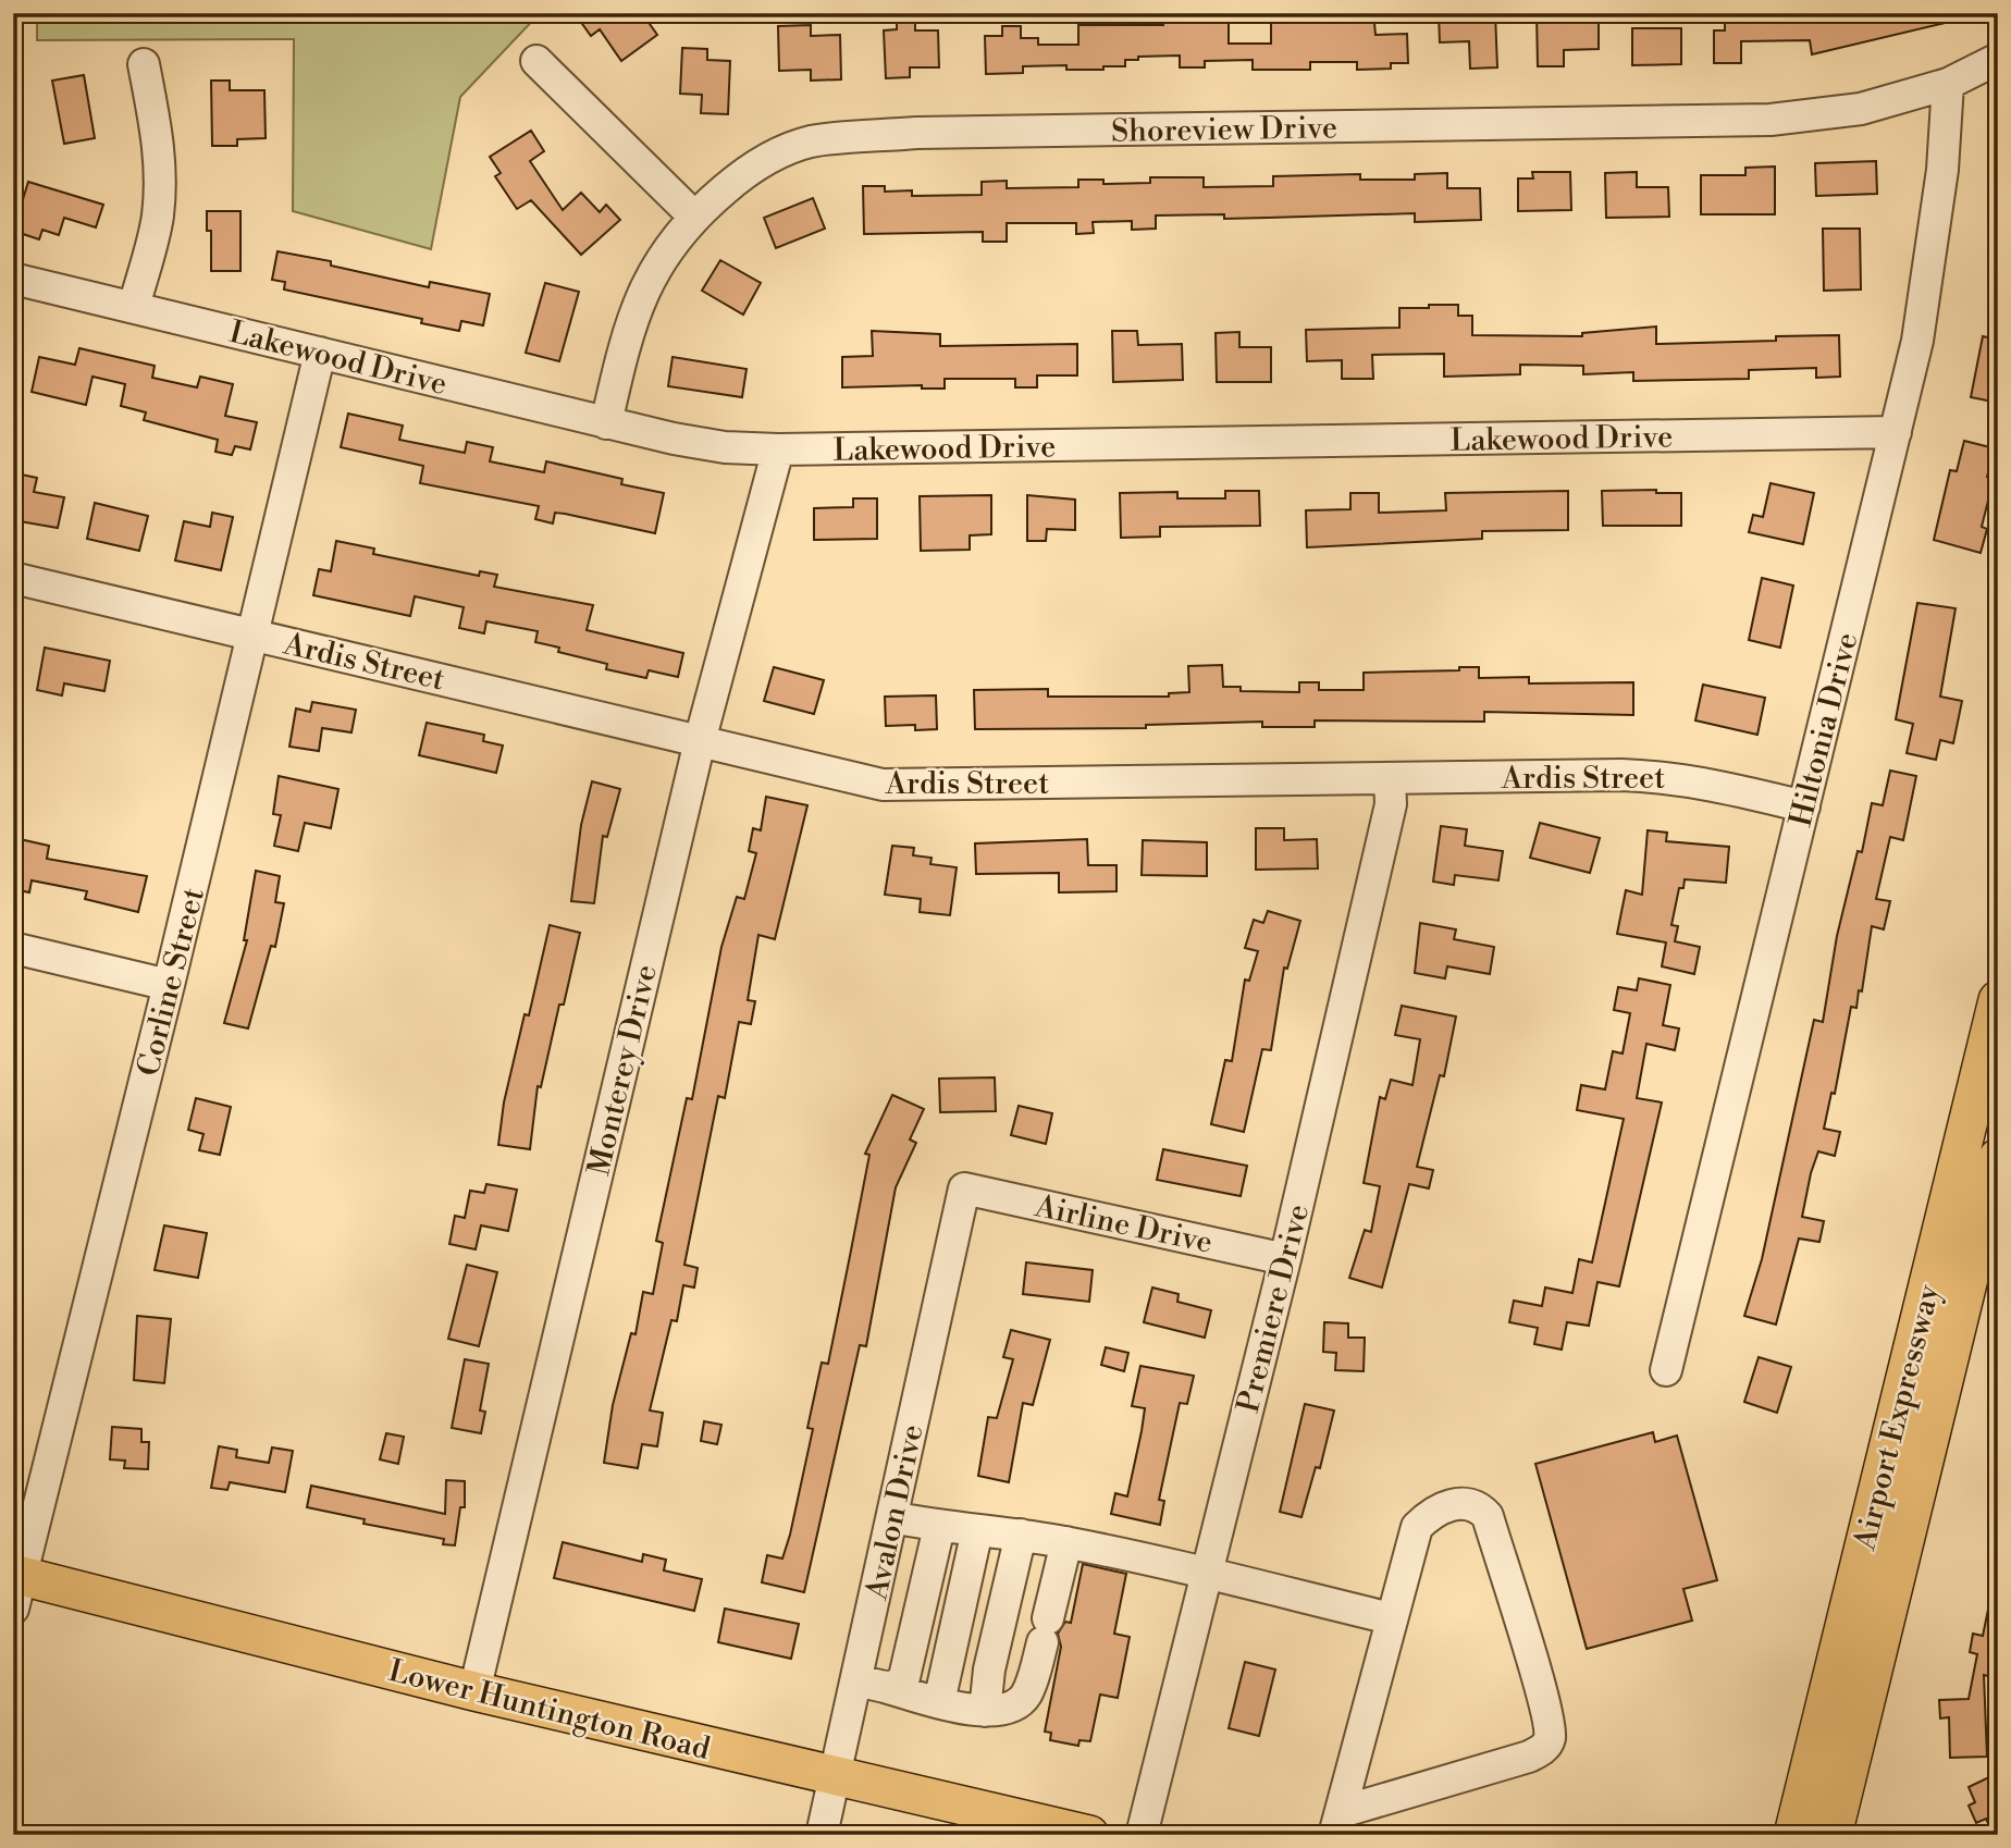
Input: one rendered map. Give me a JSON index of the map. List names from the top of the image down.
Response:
{
  "streets": {
    "main road": ["Airport Expressway", "Lower Huntington Road"],
    "street": [
      "Shoreview Drive",
      "Lakewood Drive",
      "Ardis Street",
      "Hiltonia Drive",
      "Corline Street",
      "Monterey Drive",
      "Airline Drive",
      "Premiere Drive",
      "Avalon Drive"
    ]
  },
  "crossings": [
    ["Shoreview Drive", "Lakewood Drive"],
    ["Shoreview Drive", "Hiltonia Drive"],
    ["Lakewood Drive", "Hiltonia Drive"],
    ["Lakewood Drive", "Corline Street"],
    ["Lakewood Drive", "Monterey Drive"],
    ["Ardis Street", "Hiltonia Drive"],
    ["Ardis Street", "Corline Street"],
    ["Ardis Street", "Monterey Drive"],
    ["Ardis Street", "Premiere Drive"],
    ["Corline Street", "Lower Huntington Road"],
    ["Monterey Drive", "Lower Huntington Road"],
    ["Airline Drive", "Premiere Drive"],
    ["Airline Drive", "Avalon Drive"],
    ["Avalon Drive", "Lower Huntington Road"]
  ]
}
